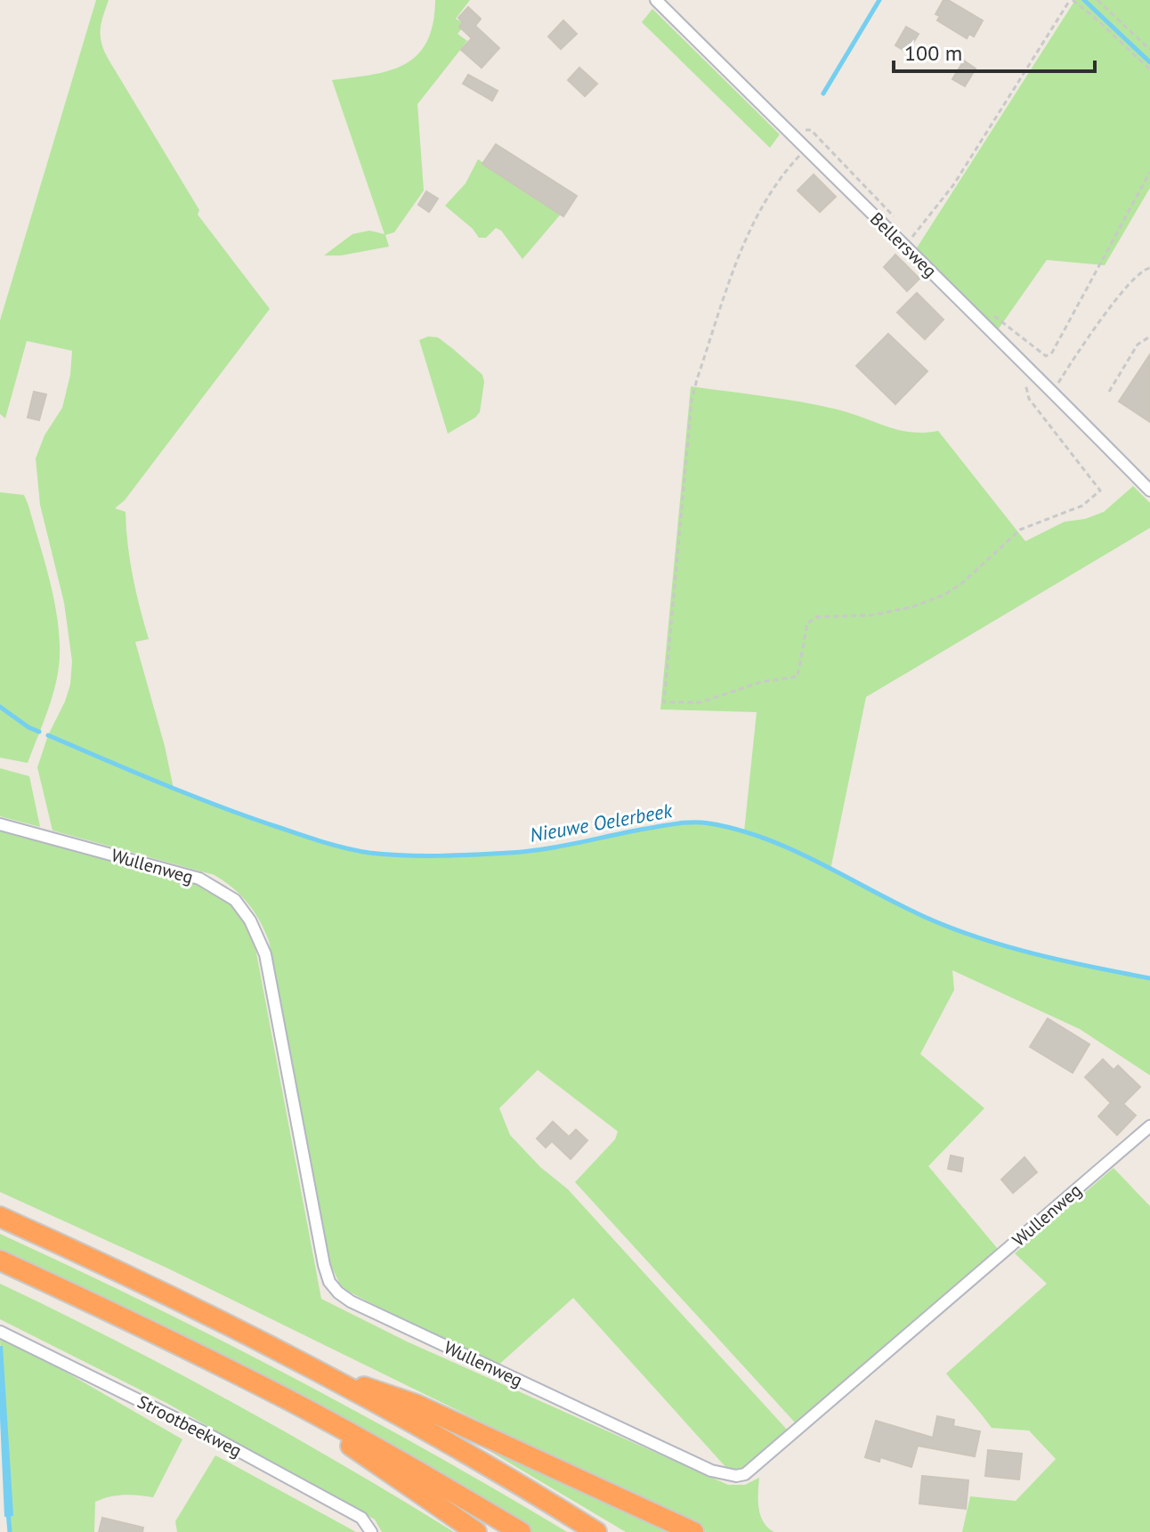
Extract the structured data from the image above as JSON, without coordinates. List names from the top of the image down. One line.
{"streets":{"street":["Bellersweg","Wullenweg","Strootbeekweg"]},"water":["Nieuwe Oelerbeek"],"scale_bar":"100 m"}
